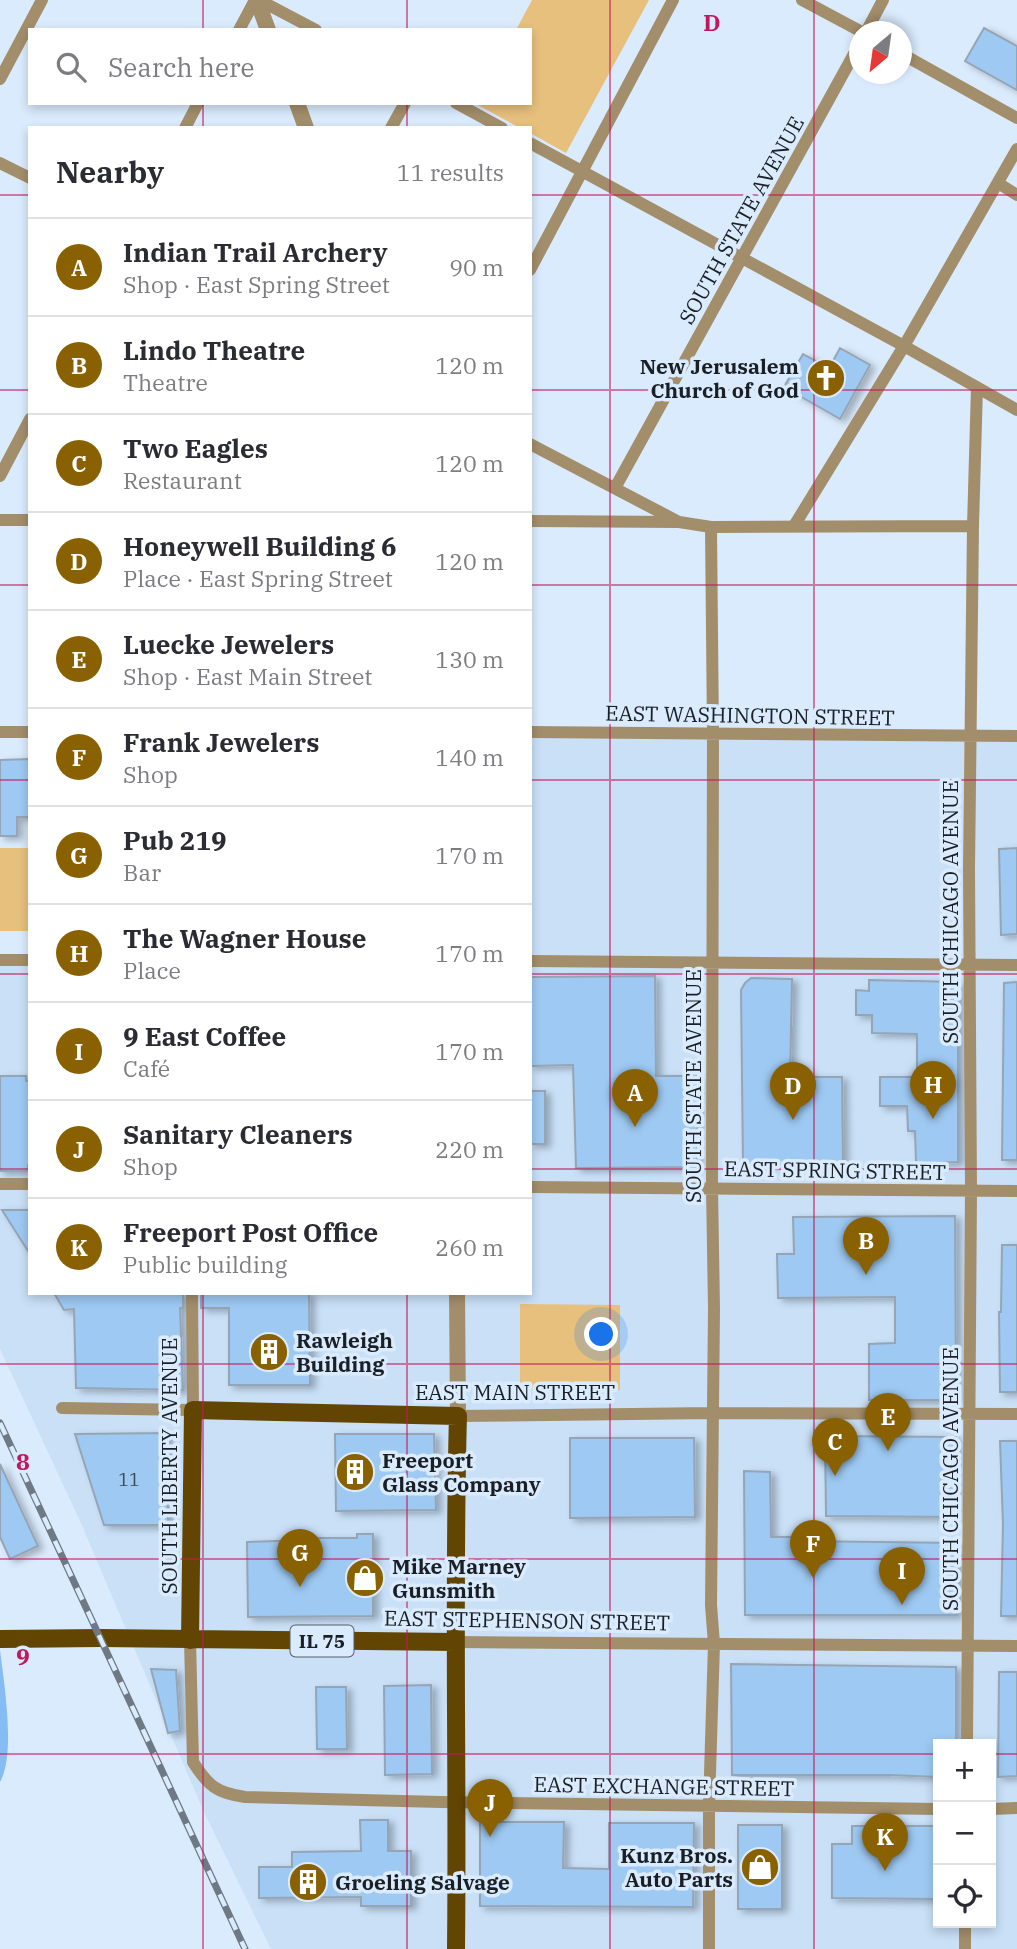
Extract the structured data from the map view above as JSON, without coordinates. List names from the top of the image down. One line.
{"streets":{"main road":["EAST MAIN STREET","SOUTH LIBERTY AVENUE","EAST STEPHENSON STREET","IL 75"],"street":["SOUTH STATE AVENUE","EAST WASHINGTON STREET","SOUTH CHICAGO AVENUE","EAST SPRING STREET","EAST EXCHANGE STREET"]},"crossings":[["SOUTH STATE AVENUE","EAST WASHINGTON STREET"],["SOUTH STATE AVENUE","EAST SPRING STREET"],["SOUTH STATE AVENUE","EAST MAIN STREET"],["SOUTH STATE AVENUE","EAST STEPHENSON STREET"],["SOUTH STATE AVENUE","EAST EXCHANGE STREET"],["EAST WASHINGTON STREET","SOUTH CHICAGO AVENUE"],["SOUTH CHICAGO AVENUE","EAST SPRING STREET"],["SOUTH CHICAGO AVENUE","EAST MAIN STREET"],["SOUTH CHICAGO AVENUE","EAST STEPHENSON STREET"],["EAST MAIN STREET","SOUTH LIBERTY AVENUE"],["SOUTH LIBERTY AVENUE","EAST STEPHENSON STREET"],["SOUTH LIBERTY AVENUE","EAST EXCHANGE STREET"],["EAST STEPHENSON STREET","EAST EXCHANGE STREET"]],"places":{"church":["New Jerusalem Church of God"],"building":["Rawleigh Building","Freeport Glass Company","Groeling Salvage"],"shop":["Mike Marney Gunsmith","Kunz Bros. Auto Parts"]},"house_numbers":["11"],"north":"bottom left","page":{"search":"Search here","heading":["Nearby","11 results"],"list":[{"mark":"A","name":"Indian Trail Archery","note":"Shop · East Spring Street","value":"90 m"},{"mark":"B","name":"Lindo Theatre","note":"Theatre","value":"120 m"},{"mark":"C","name":"Two Eagles","note":"Restaurant","value":"120 m"},{"mark":"D","name":"Honeywell Building 6","note":"Place · East Spring Street","value":"120 m"},{"mark":"E","name":"Luecke Jewelers","note":"Shop · East Main Street","value":"130 m"},{"mark":"F","name":"Frank Jewelers","note":"Shop","value":"140 m"},{"mark":"G","name":"Pub 219","note":"Bar","value":"170 m"},{"mark":"H","name":"The Wagner House","note":"Place","value":"170 m"},{"mark":"I","name":"9 East Coffee","note":"Café","value":"170 m"},{"mark":"J","name":"Sanitary Cleaners","note":"Shop","value":"220 m"},{"mark":"K","name":"Freeport Post Office","note":"Public building","value":"260 m"}],"pins":["H","D","A","B","E","C","F","G","I","J","K"],"map_buttons":["+","−"]},"grid":{"columns":["D"],"rows":["8","9"]}}
